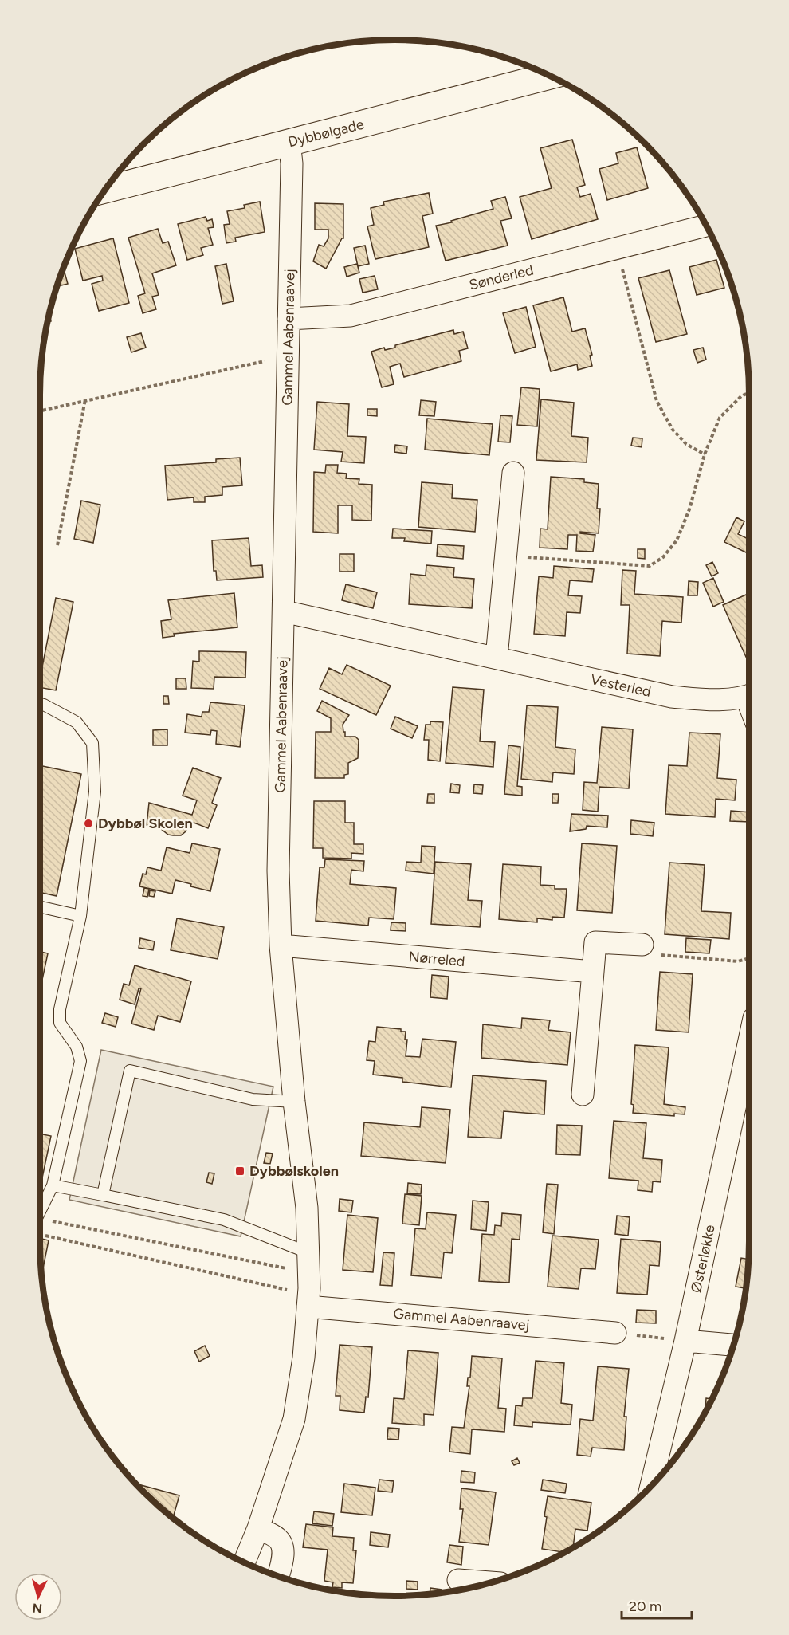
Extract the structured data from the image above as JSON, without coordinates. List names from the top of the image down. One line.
{"streets":{"street":["Dybbølgade","Sønderled","Gammel Aabenraavej","Vesterled","Nørreled","Østerløkke"]},"crossings":[["Dybbølgade","Gammel Aabenraavej"],["Sønderled","Gammel Aabenraavej"],["Gammel Aabenraavej","Vesterled"],["Gammel Aabenraavej","Nørreled"]],"places":{"other":["Dybbøl Skolen"],"transit":["Dybbølskolen"]},"scale_bar":"20 m","north":"bottom"}
